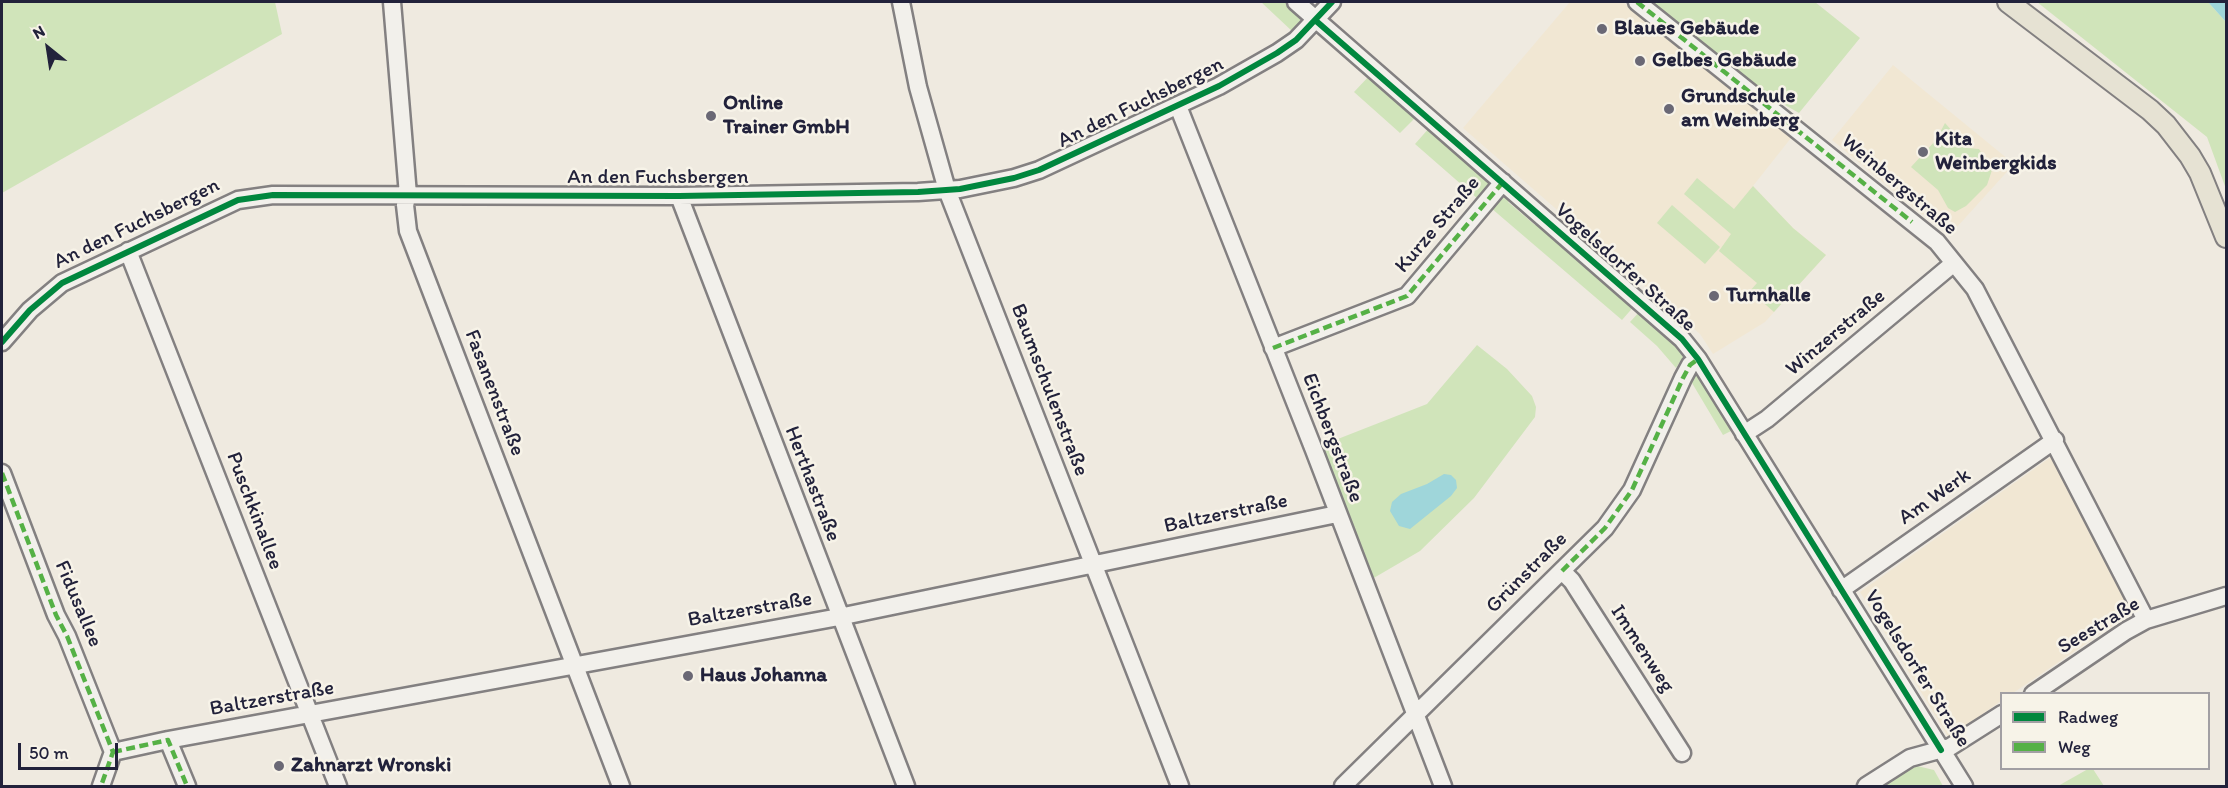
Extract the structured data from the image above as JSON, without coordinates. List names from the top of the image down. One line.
{"streets":{"street":["An den Fuchsbergen","Weinbergstraße","Kurze Straße","Vogelsdorfer Straße","Winzerstraße","Baumschulenstraße","Fasanenstraße","Eichbergstraße","Herthastraße","Am Werk","Puschkinallee","Baltzerstraße","Grünstraße","Fidusallee","Seestraße","Immenweg"]},"crossings":[["An den Fuchsbergen","Vogelsdorfer Straße"],["An den Fuchsbergen","Baumschulenstraße"],["An den Fuchsbergen","Fasanenstraße"],["An den Fuchsbergen","Eichbergstraße"],["An den Fuchsbergen","Herthastraße"],["An den Fuchsbergen","Puschkinallee"],["Weinbergstraße","Winzerstraße"],["Weinbergstraße","Am Werk"],["Weinbergstraße","Seestraße"],["Kurze Straße","Vogelsdorfer Straße"],["Kurze Straße","Eichbergstraße"],["Vogelsdorfer Straße","Winzerstraße"],["Vogelsdorfer Straße","Am Werk"],["Vogelsdorfer Straße","Grünstraße"],["Baumschulenstraße","Baltzerstraße"],["Fasanenstraße","Baltzerstraße"],["Eichbergstraße","Baltzerstraße"],["Eichbergstraße","Grünstraße"],["Herthastraße","Baltzerstraße"],["Puschkinallee","Baltzerstraße"],["Grünstraße","Immenweg"]],"places":["Blaues Gebäude","Gelbes Gebäude","Grundschule am Weinberg","Online Trainer GmbH","Kita Weinbergkids","Turnhalle","Haus Johanna","Zahnarzt Wronski"],"legend":["Radweg","Weg"],"scale_bar":"50 m","north":"top left"}
